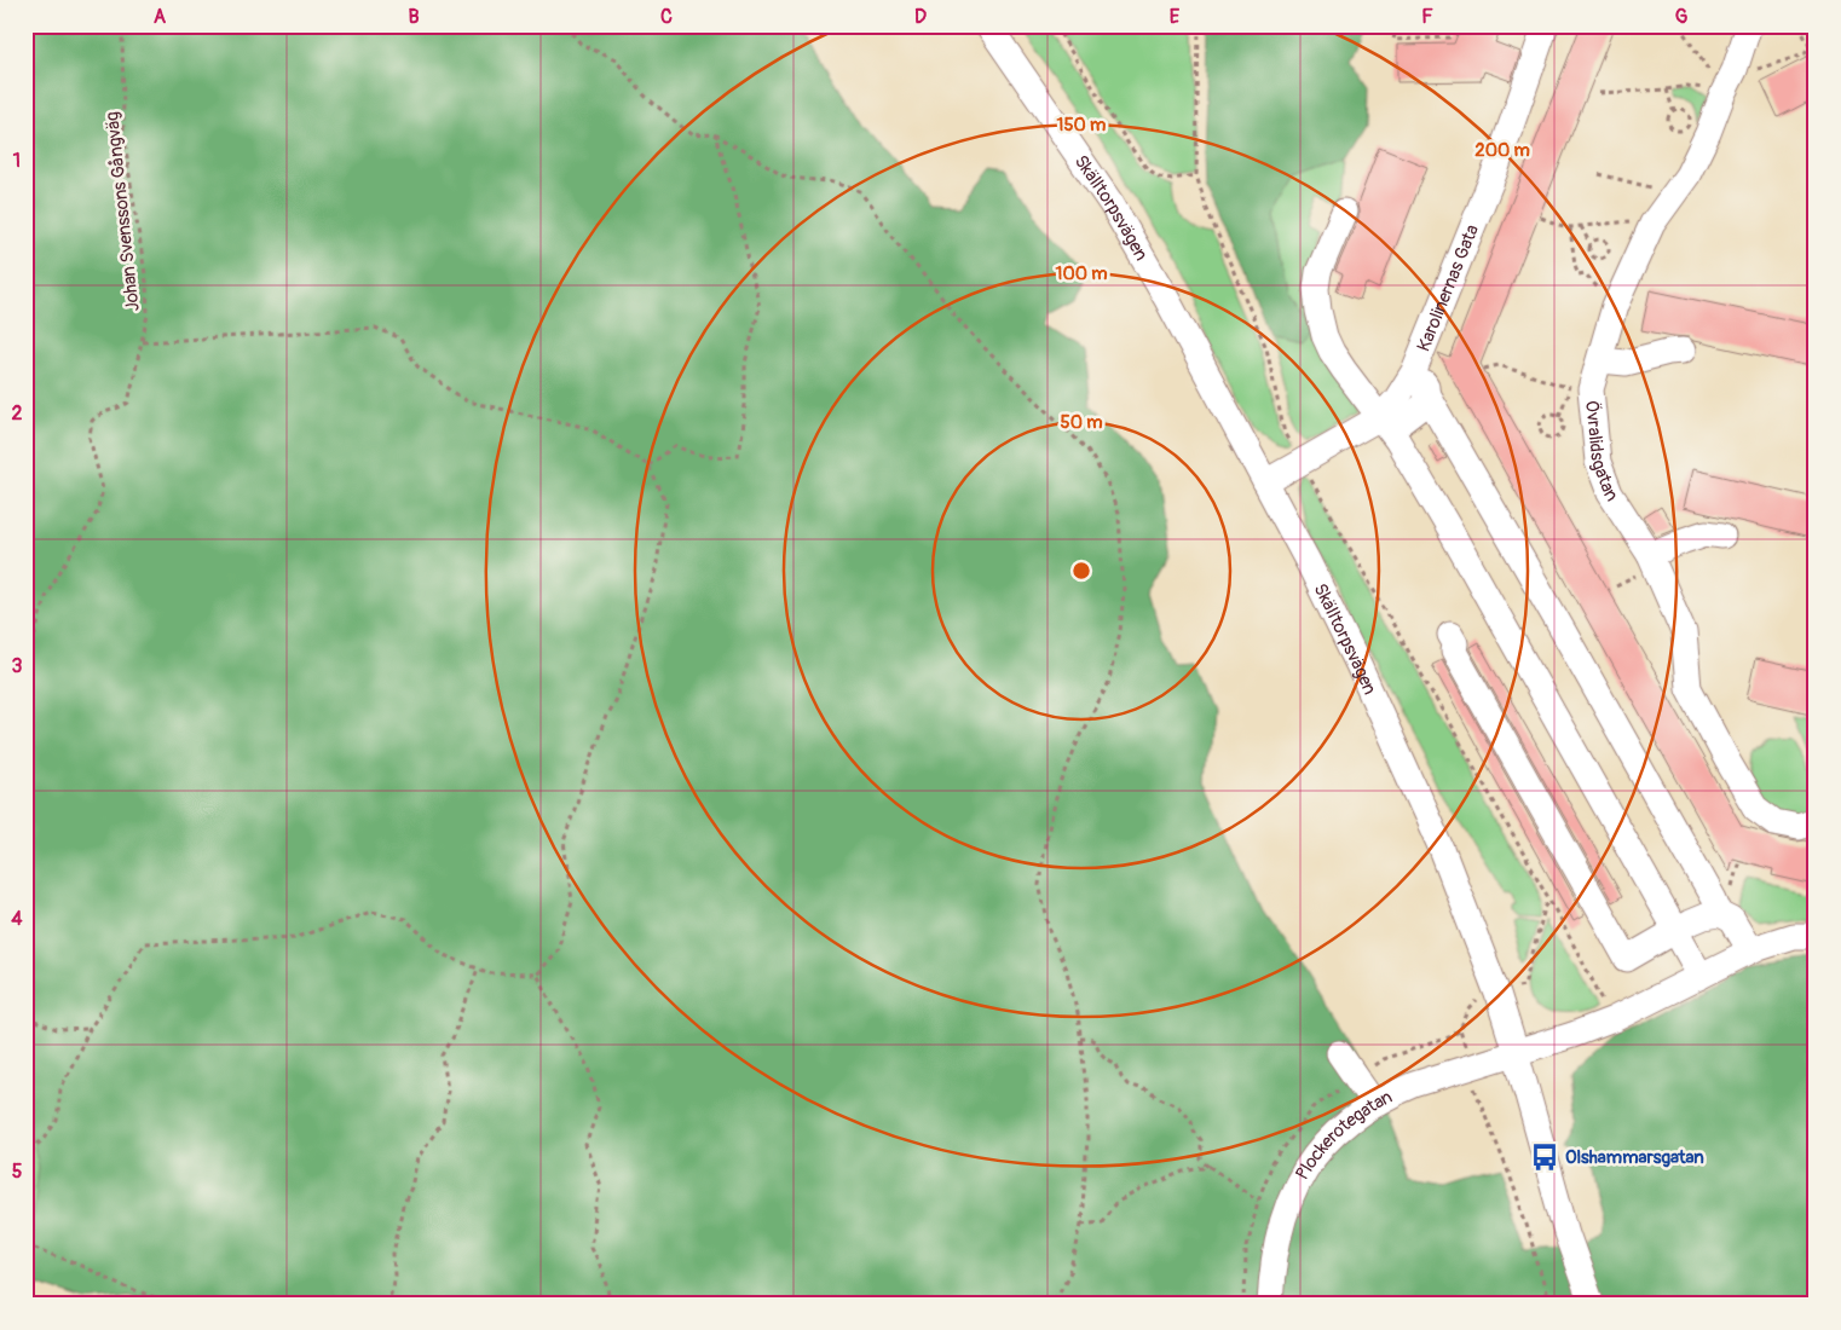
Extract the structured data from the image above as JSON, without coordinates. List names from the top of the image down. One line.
{"streets":{"street":["Skälltorpsvägen","Karolinernas Gata","Övralidsgatan","Plockerotegatan"],"path":["Johan Svenssons Gångväg"]},"crossings":[["Skälltorpsvägen","Karolinernas Gata"],["Skälltorpsvägen","Plockerotegatan"]],"places":{"bus stop":["Olshammarsgatan"]},"grid":{"columns":["A","B","C","D","E","F","G"],"rows":["1","2","3","4","5"]},"rings":["150 m","200 m","100 m","50 m"]}
